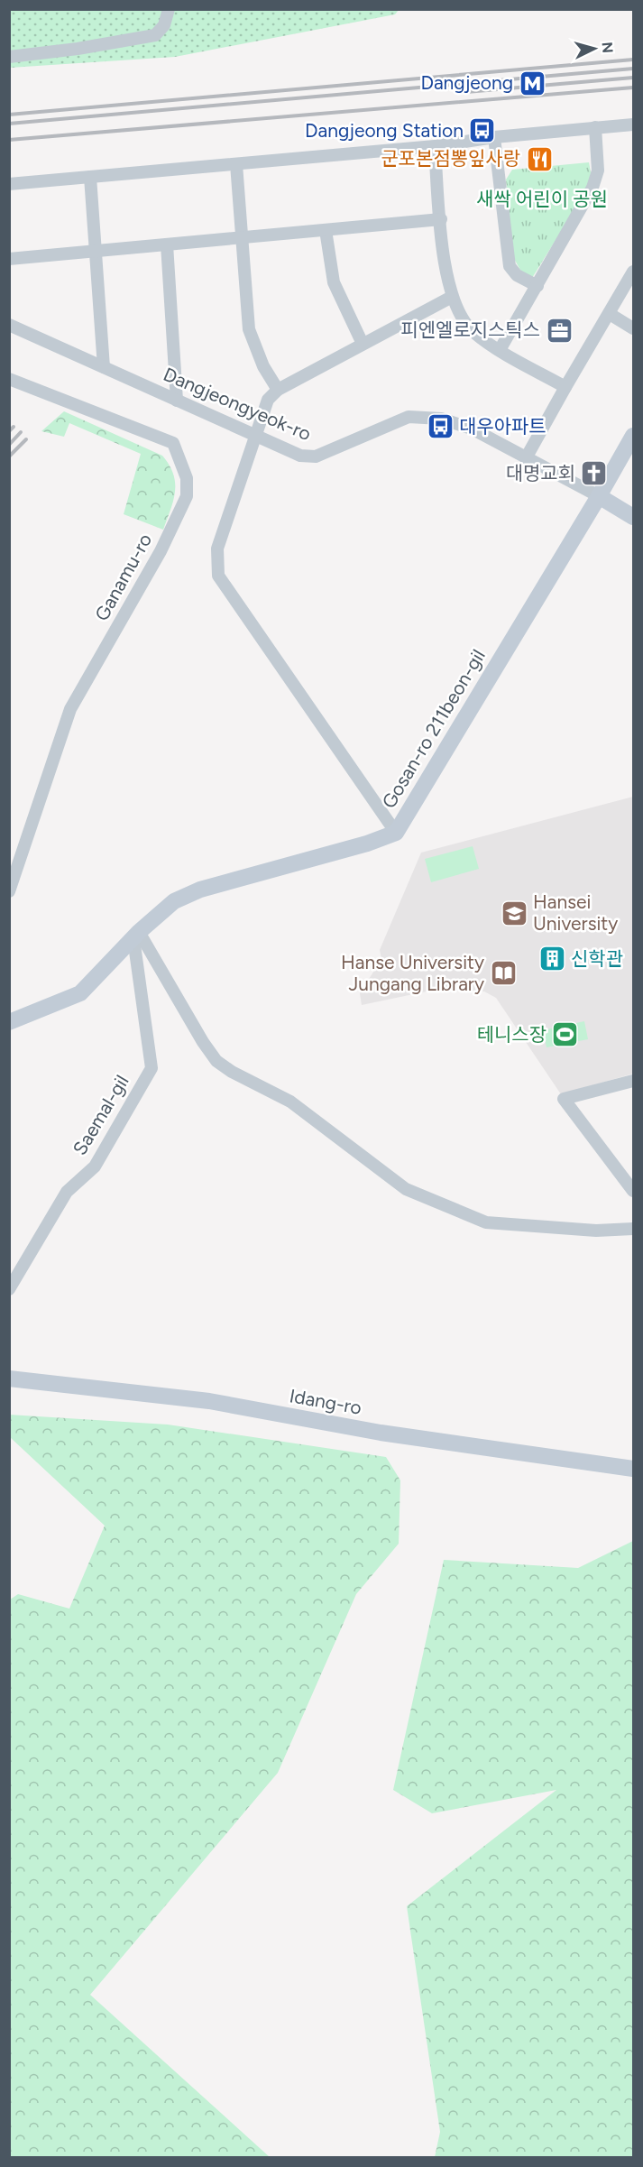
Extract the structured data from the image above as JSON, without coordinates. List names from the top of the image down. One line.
{"streets":{"street":["Dangjeongyeok-ro","Ganamu-ro","Gosan-ro 211beon-gil","Saemal-gil","Idang-ro"]},"crossings":[["Dangjeongyeok-ro","Gosan-ro 211beon-gil"],["Gosan-ro 211beon-gil","Saemal-gil"]],"parks":["새싹 어린이 공원"],"places":{"metro station":["Dangjeong"],"bus stop":["Dangjeong Station","대우아파트"],"restaurant":["군포본점뽕잎사랑"],"office":["피엔엘로지스틱스"],"church":["대명교회"],"school or university":["Hansei University"],"building":["신학관"],"library":["Hanse University Jungang Library"],"sports":["테니스장"]},"north":"right"}
